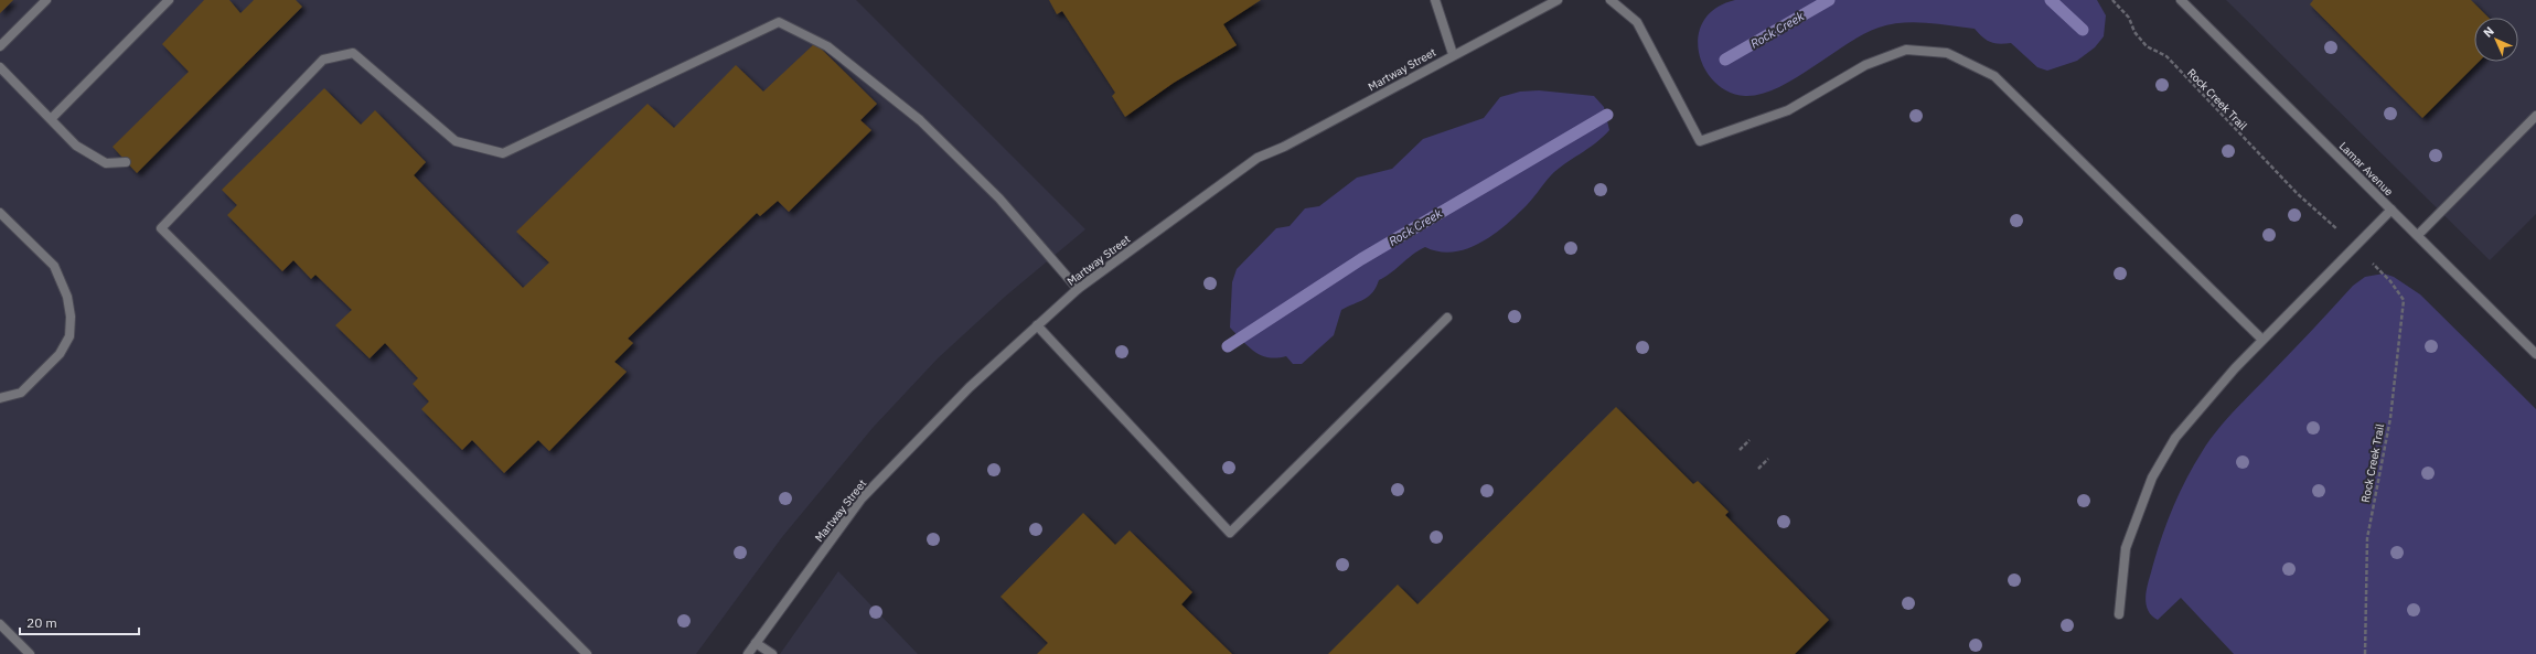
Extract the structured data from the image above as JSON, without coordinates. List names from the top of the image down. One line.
{"streets":{"street":["Martway Street","Lamar Avenue"],"path":["Rock Creek Trail"]},"water":["Rock Creek"],"scale_bar":"20 m","north":"top left"}
